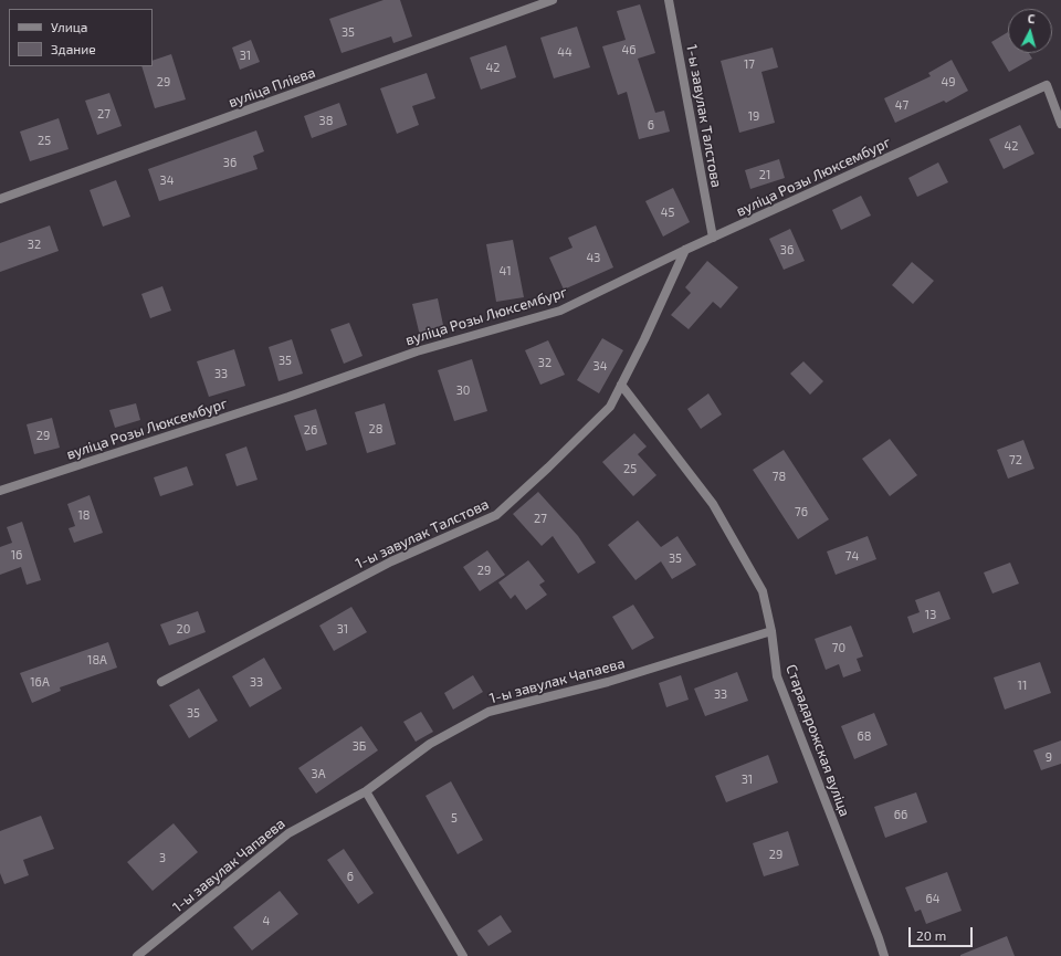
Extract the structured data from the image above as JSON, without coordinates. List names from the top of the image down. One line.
{"streets":{"street":["вуліца Пліева","1-ы завулак Талстова","вуліца Розы Люксембург","1-ы завулак Чапаева","Старадарожская вуліца"]},"crossings":[["1-ы завулак Талстова","вуліца Розы Люксембург"],["1-ы завулак Талстова","Старадарожская вуліца"],["1-ы завулак Чапаева","Старадарожская вуліца"]],"house_numbers":["35","46","44","31","17","42","29","49","47","27","19","38","6","25","42","36","21","34","45","32","36","43","41","35","32","34","33","30","28","26","29","72","25","78","76","18","27","16","74","35","29","13","20","31","70","18А","16А","33","11","33","35","68","3Б","9","3А","31","66","5","29","3","6","64","4"],"legend":["Улица","Здание"],"scale_bar":"20 m","north":"top"}
